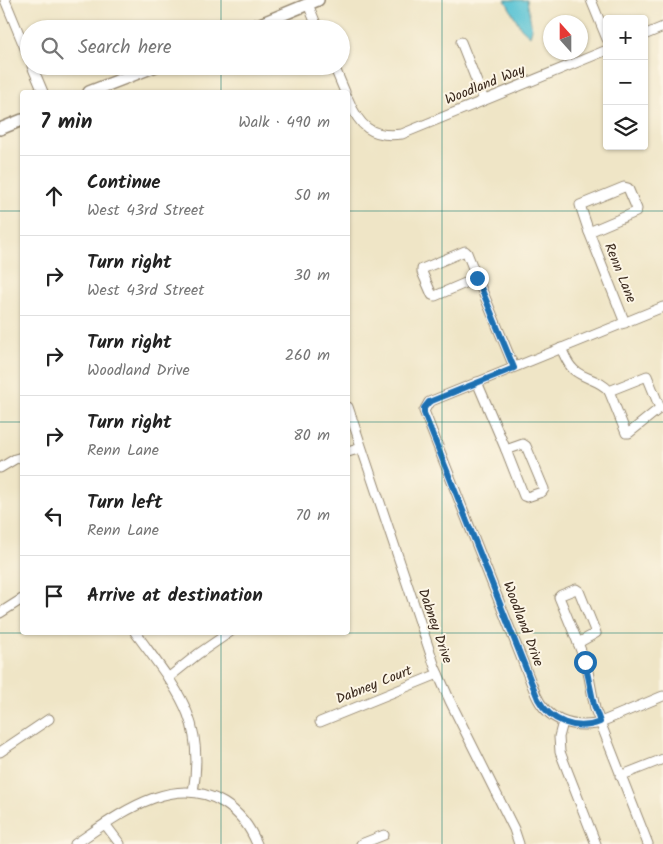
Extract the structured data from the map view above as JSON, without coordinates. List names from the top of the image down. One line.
{"streets":{"street":["Woodland Way","Renn Lane","Woodland Drive","Dabney Drive","Dabney Court"]},"crossings":[["Renn Lane","Woodland Drive"],["Dabney Drive","Dabney Court"]],"north":"top","page":{"map_buttons":["+","−"],"search":"Search here","heading":["7 min","Walk · 490 m"],"list":[["Continue","West 43rd Street","50 m"],["Turn right","West 43rd Street","30 m"],["Turn right","Woodland Drive","260 m"],["Turn right","Renn Lane","80 m"],["Turn left","Renn Lane","70 m"],"Arrive at destination"]}}
